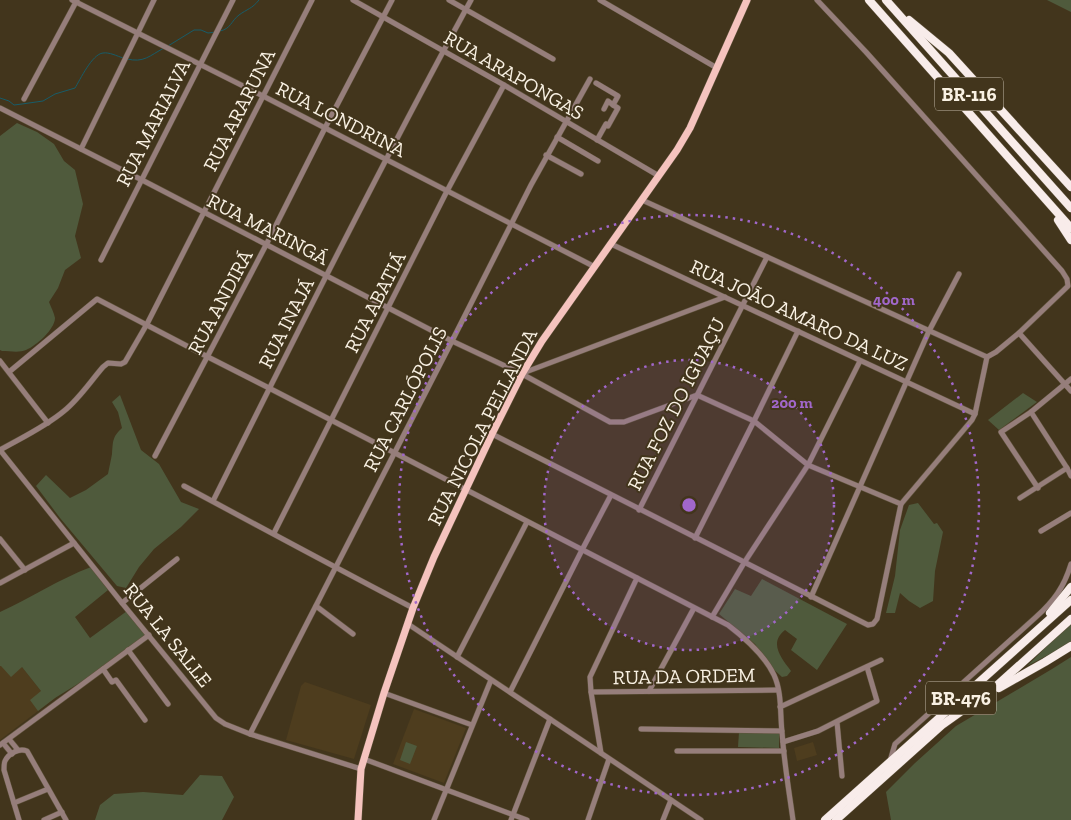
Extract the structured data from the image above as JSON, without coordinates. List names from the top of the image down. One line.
{"streets":{"highway":["BR-116","BR-476"],"main road":["RUA NICOLA PELLANDA"],"street":["RUA ARAPONGAS","RUA ARARUNA","RUA LONDRINA","RUA MARIALVA","RUA MARINGÁ","RUA ANDIRÁ","RUA ABATIÁ","RUA JOÃO AMARO DA LUZ","RUA INAJÁ","RUA CARLÓPOLIS","RUA FOZ DO IGUAÇU","RUA LA SALLE","RUA DA ORDEM"]},"crossings":[["RUA ARAPONGAS","RUA ANDIRÁ"],["RUA ARAPONGAS","RUA ABATIÁ"],["RUA ARAPONGAS","RUA INAJÁ"],["RUA ARAPONGAS","RUA CARLÓPOLIS"],["RUA ARAPONGAS","RUA NICOLA PELLANDA"],["RUA ARARUNA","RUA LONDRINA"],["RUA ARARUNA","RUA MARINGÁ"],["RUA LONDRINA","RUA MARIALVA"],["RUA LONDRINA","RUA ANDIRÁ"],["RUA LONDRINA","RUA ABATIÁ"],["RUA LONDRINA","RUA INAJÁ"],["RUA LONDRINA","RUA CARLÓPOLIS"],["RUA LONDRINA","RUA NICOLA PELLANDA"],["RUA MARIALVA","RUA MARINGÁ"],["RUA MARINGÁ","RUA ANDIRÁ"],["RUA MARINGÁ","RUA ABATIÁ"],["RUA MARINGÁ","RUA INAJÁ"],["RUA MARINGÁ","RUA CARLÓPOLIS"],["RUA MARINGÁ","RUA FOZ DO IGUAÇU"],["RUA MARINGÁ","RUA NICOLA PELLANDA"],["RUA JOÃO AMARO DA LUZ","RUA FOZ DO IGUAÇU"],["RUA JOÃO AMARO DA LUZ","RUA NICOLA PELLANDA"],["RUA CARLÓPOLIS","RUA LA SALLE"],["RUA NICOLA PELLANDA","RUA LA SALLE"]],"rings":["400 m","200 m"]}
